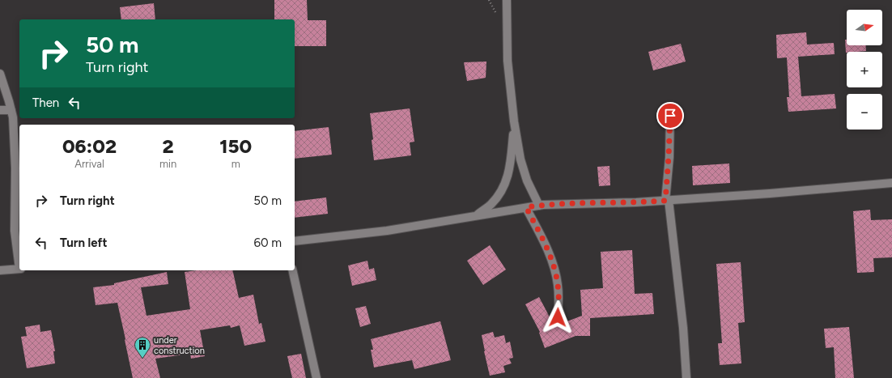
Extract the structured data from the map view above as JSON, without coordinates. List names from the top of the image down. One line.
{"places":{"building":["under construction"]},"north":"right","page":{"map_buttons":["+","−"],"turn":["50 m","Turn right"],"then":"Then","eta":["06:02","Arrival","2","min","150","m"],"list":[{"name":"Turn right","value":"50 m"},{"name":"Turn left","value":"60 m"}]}}
